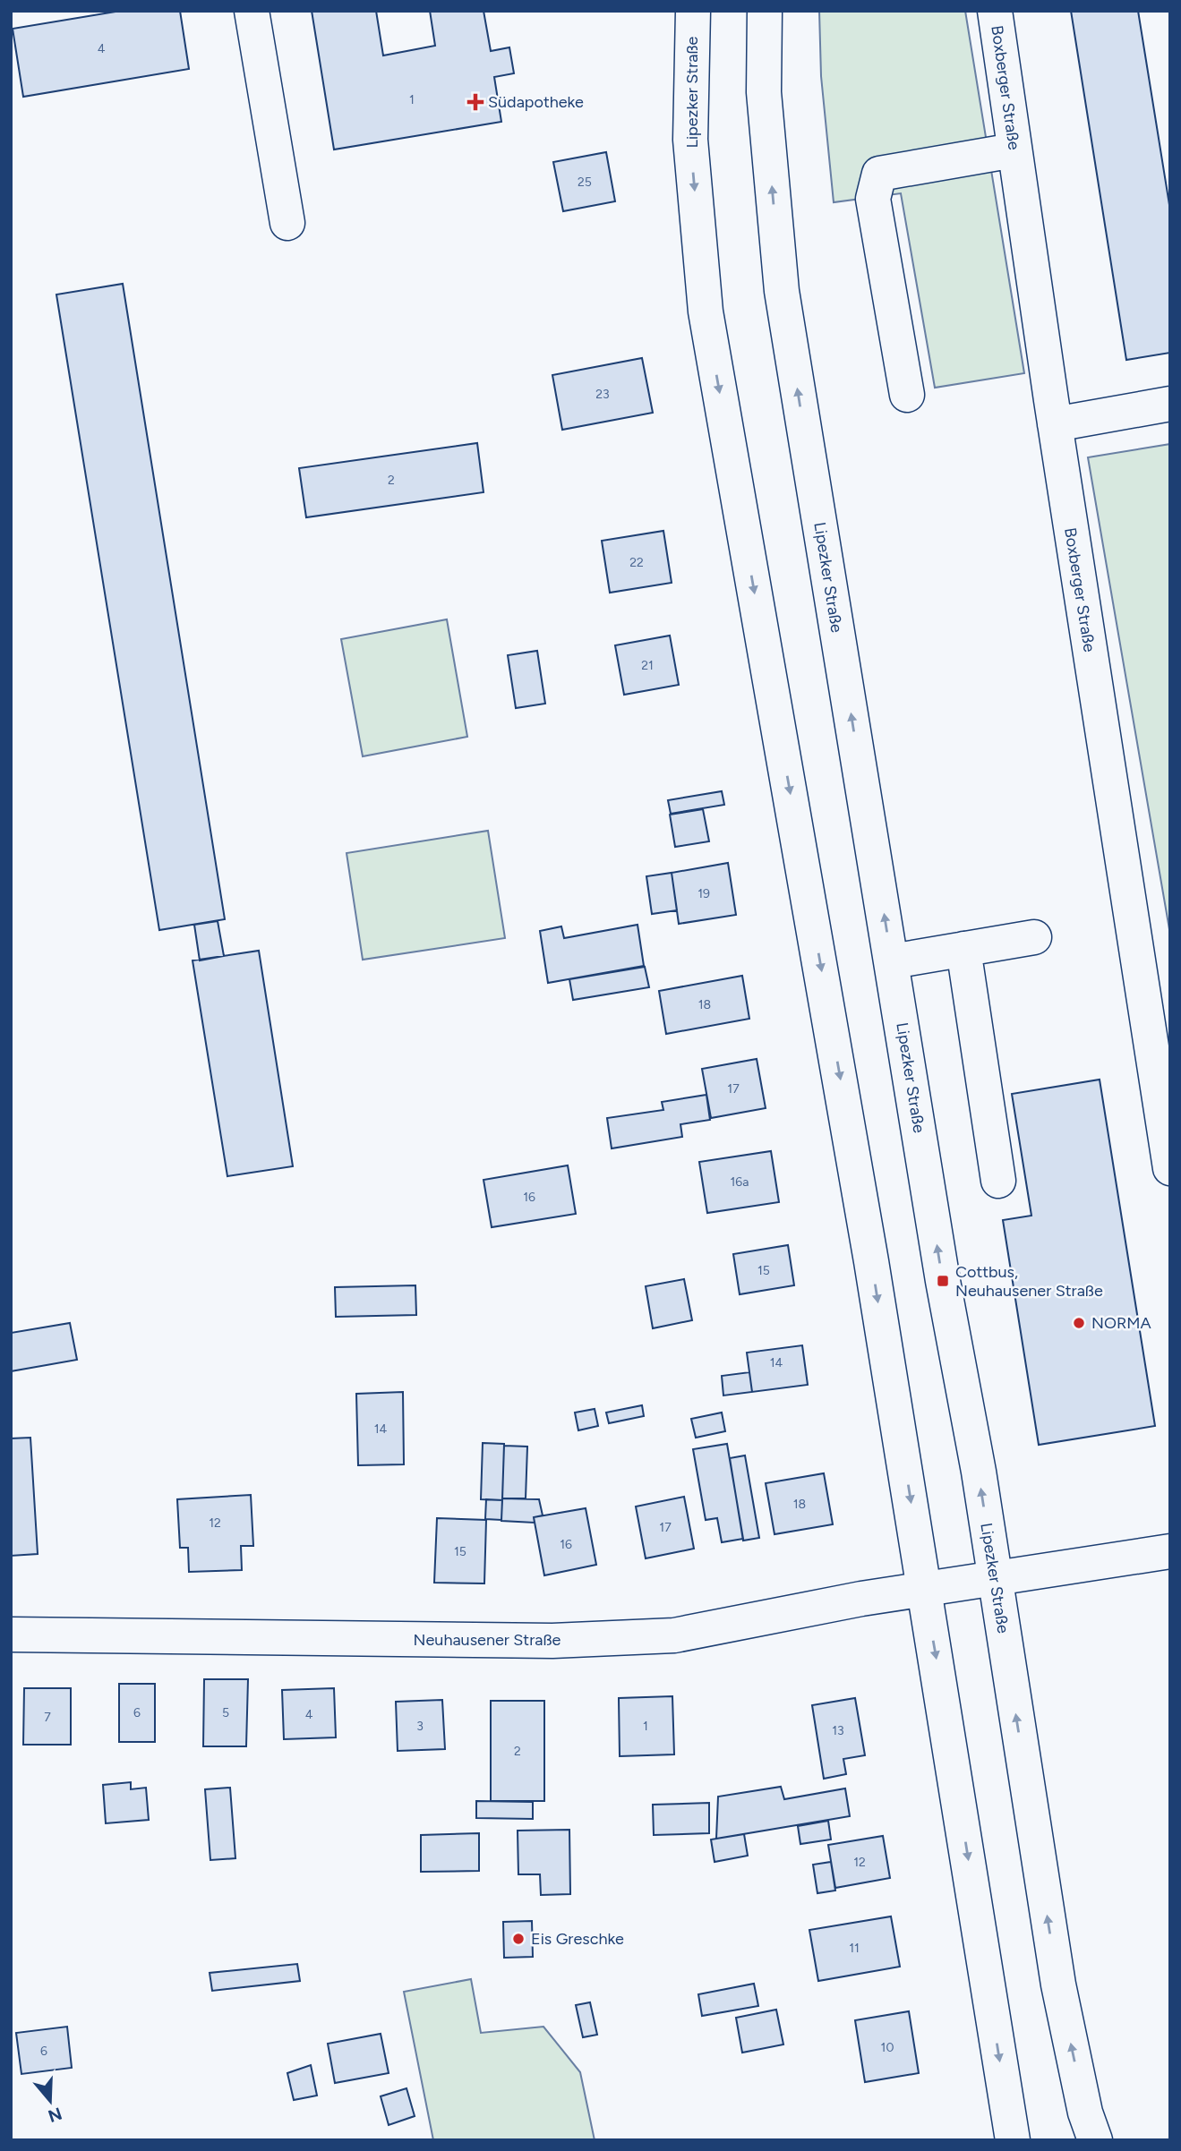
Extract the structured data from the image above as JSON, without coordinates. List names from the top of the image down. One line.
{"streets":{"main road":["Boxberger Straße","Lipezker Straße","Neuhausener Straße"]},"crossings":[["Lipezker Straße","Neuhausener Straße"]],"places":{"health":["Südapotheke"],"transit":["Cottbus, Neuhausener Straße"],"other":["NORMA","Eis Greschke"]},"house_numbers":["4","1","25","23","2","22","21","19","18","17","16a","16","15","14","14","18","12","17","16","15","6","5","4","7","3","1","13","2","12","11","10","6"],"north":"bottom"}
